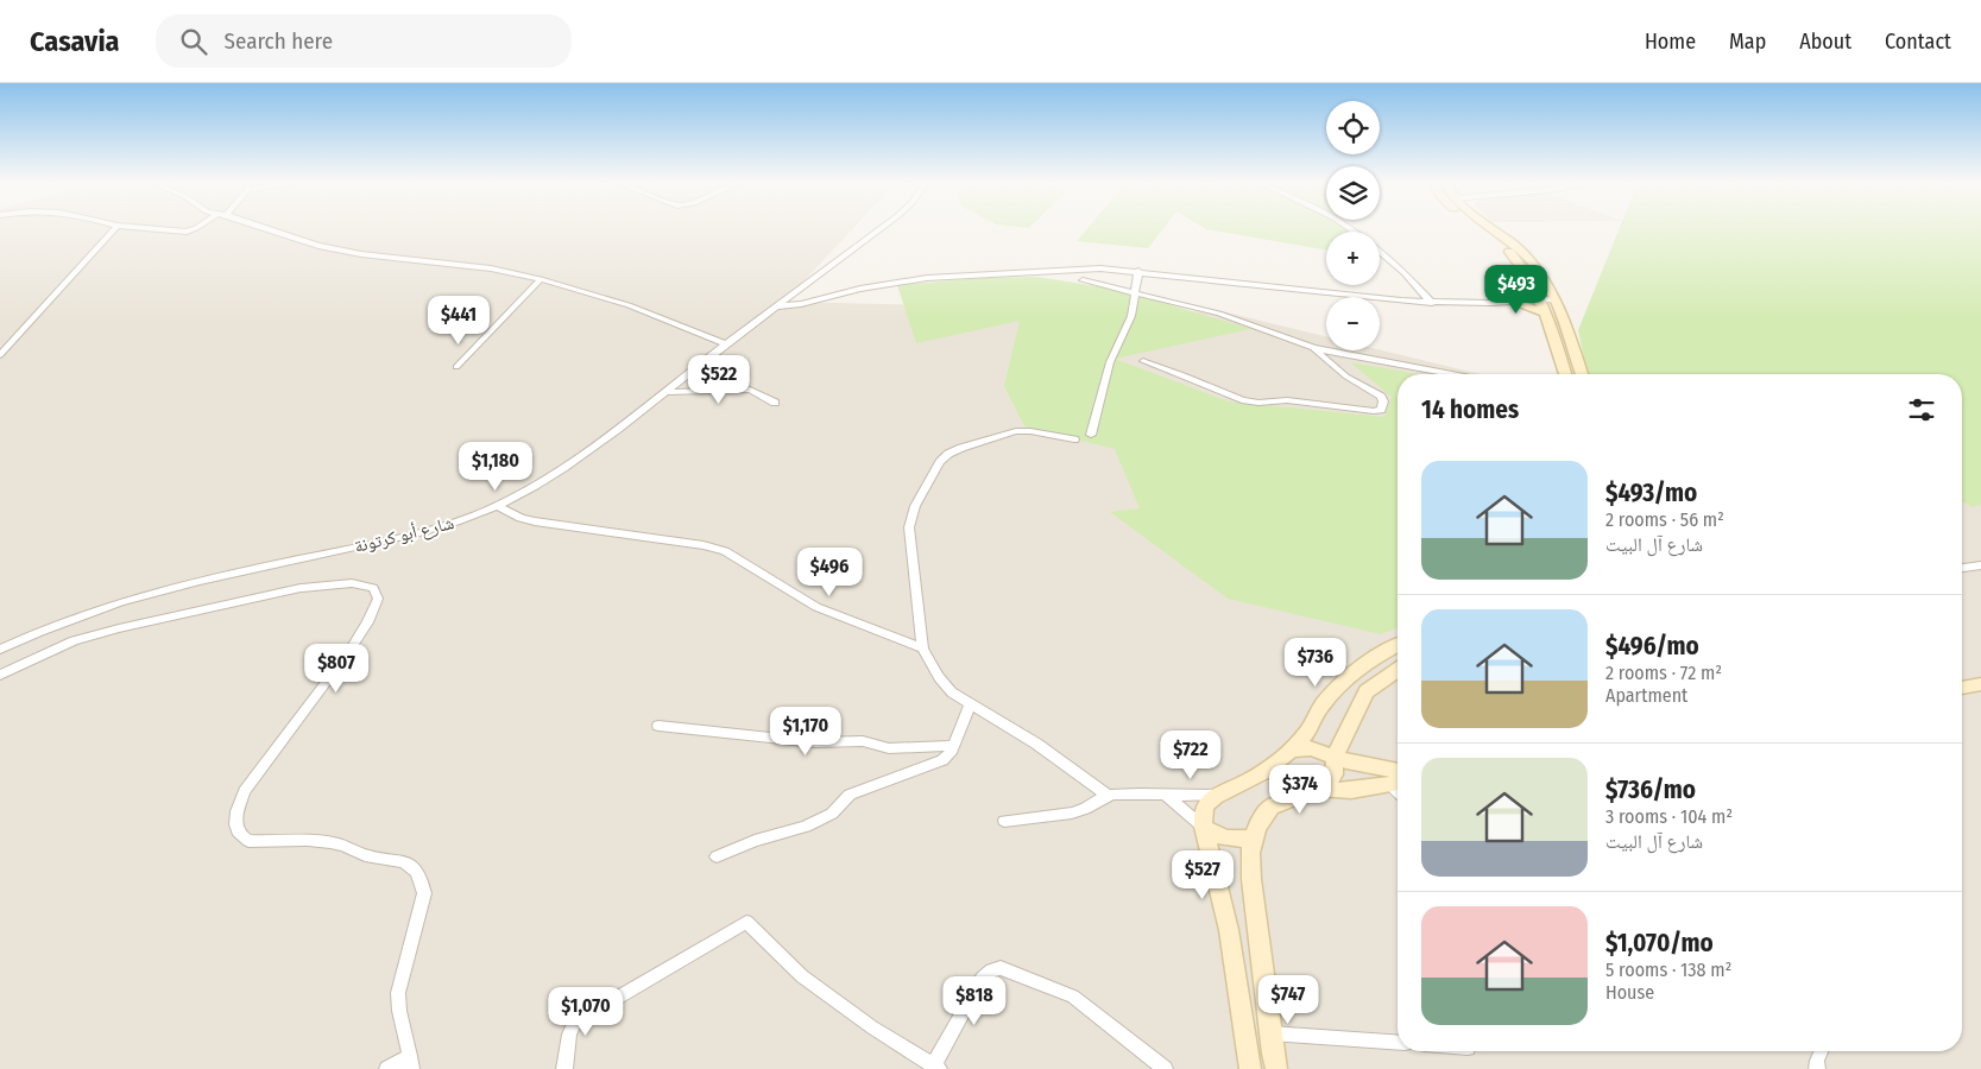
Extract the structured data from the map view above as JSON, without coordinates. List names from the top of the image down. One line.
{"streets":{"street":["شارع أبو كرتونة"]},"page":{"header":"Casavia","search":"Search here","nav":["Home","Map","About","Contact"],"map_buttons":["+","−"],"price":["$493","$441","$522","$1,180","$496","$736","$807","$1,170","$722","$374","$527","$747","$818","$1,070"],"heading":"14 homes","list":[{"name":"$493/mo","note":"2 rooms · 56 m² · شارع آل البيت"},{"name":"$496/mo","note":"2 rooms · 72 m² · Apartment"},{"name":"$736/mo","note":"3 rooms · 104 m² · شارع آل البيت"},{"name":"$1,070/mo","note":"5 rooms · 138 m² · House"}]}}
